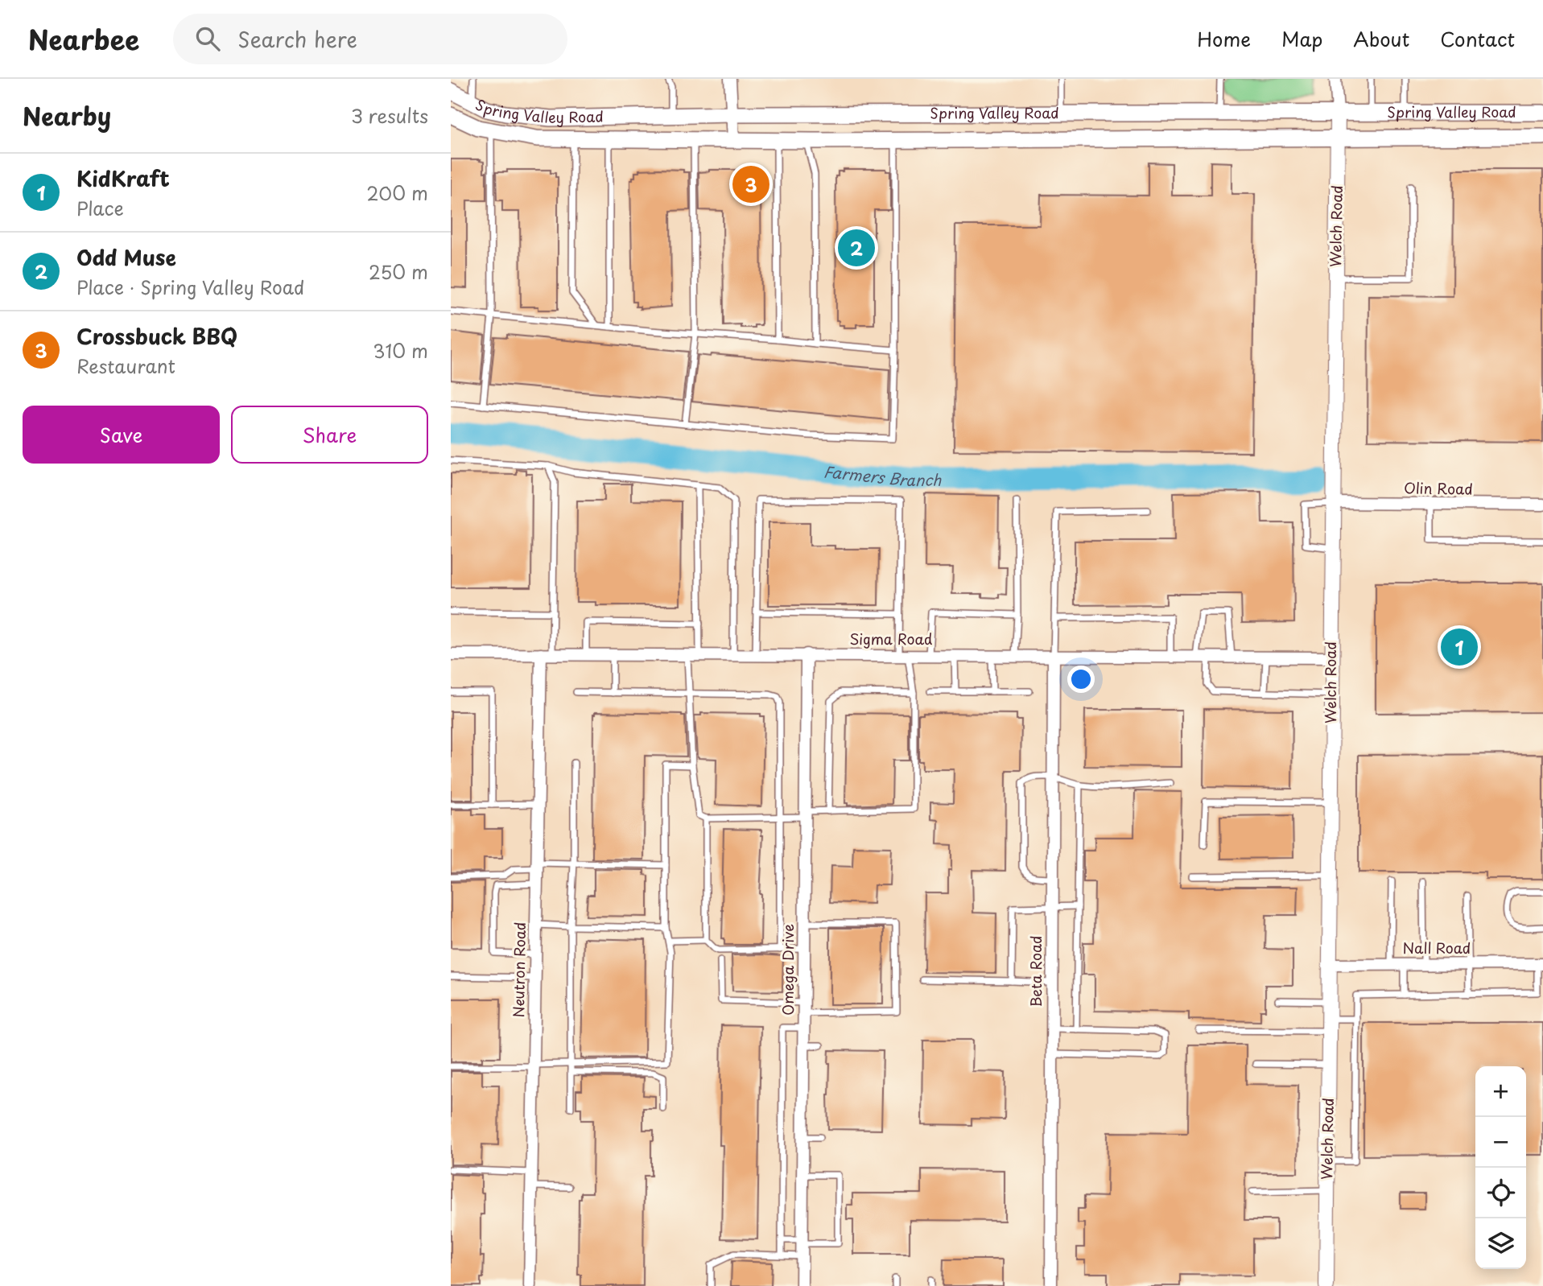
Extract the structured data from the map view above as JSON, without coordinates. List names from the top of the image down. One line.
{"streets":{"main road":["Spring Valley Road"],"street":["Welch Road","Olin Road","Sigma Road","Nall Road","Neutron Road","Omega Drive","Beta Road"]},"crossings":[["Spring Valley Road","Welch Road"],["Welch Road","Olin Road"],["Welch Road","Sigma Road"],["Welch Road","Nall Road"],["Sigma Road","Neutron Road"],["Sigma Road","Omega Drive"],["Sigma Road","Beta Road"]],"water":["Farmers Branch"],"page":{"header":"Nearbee","search":"Search here","nav":["Home","Map","About","Contact"],"heading":["Nearby","3 results"],"list":[{"mark":"1","name":"KidKraft","note":"Place","value":"200 m"},{"mark":"2","name":"Odd Muse","note":"Place · Spring Valley Road","value":"250 m"},{"mark":"3","name":"Crossbuck BBQ","note":"Restaurant","value":"310 m"}],"pins":["3","2","1"],"buttons":["Save","Share"],"map_buttons":["+","−"]}}
